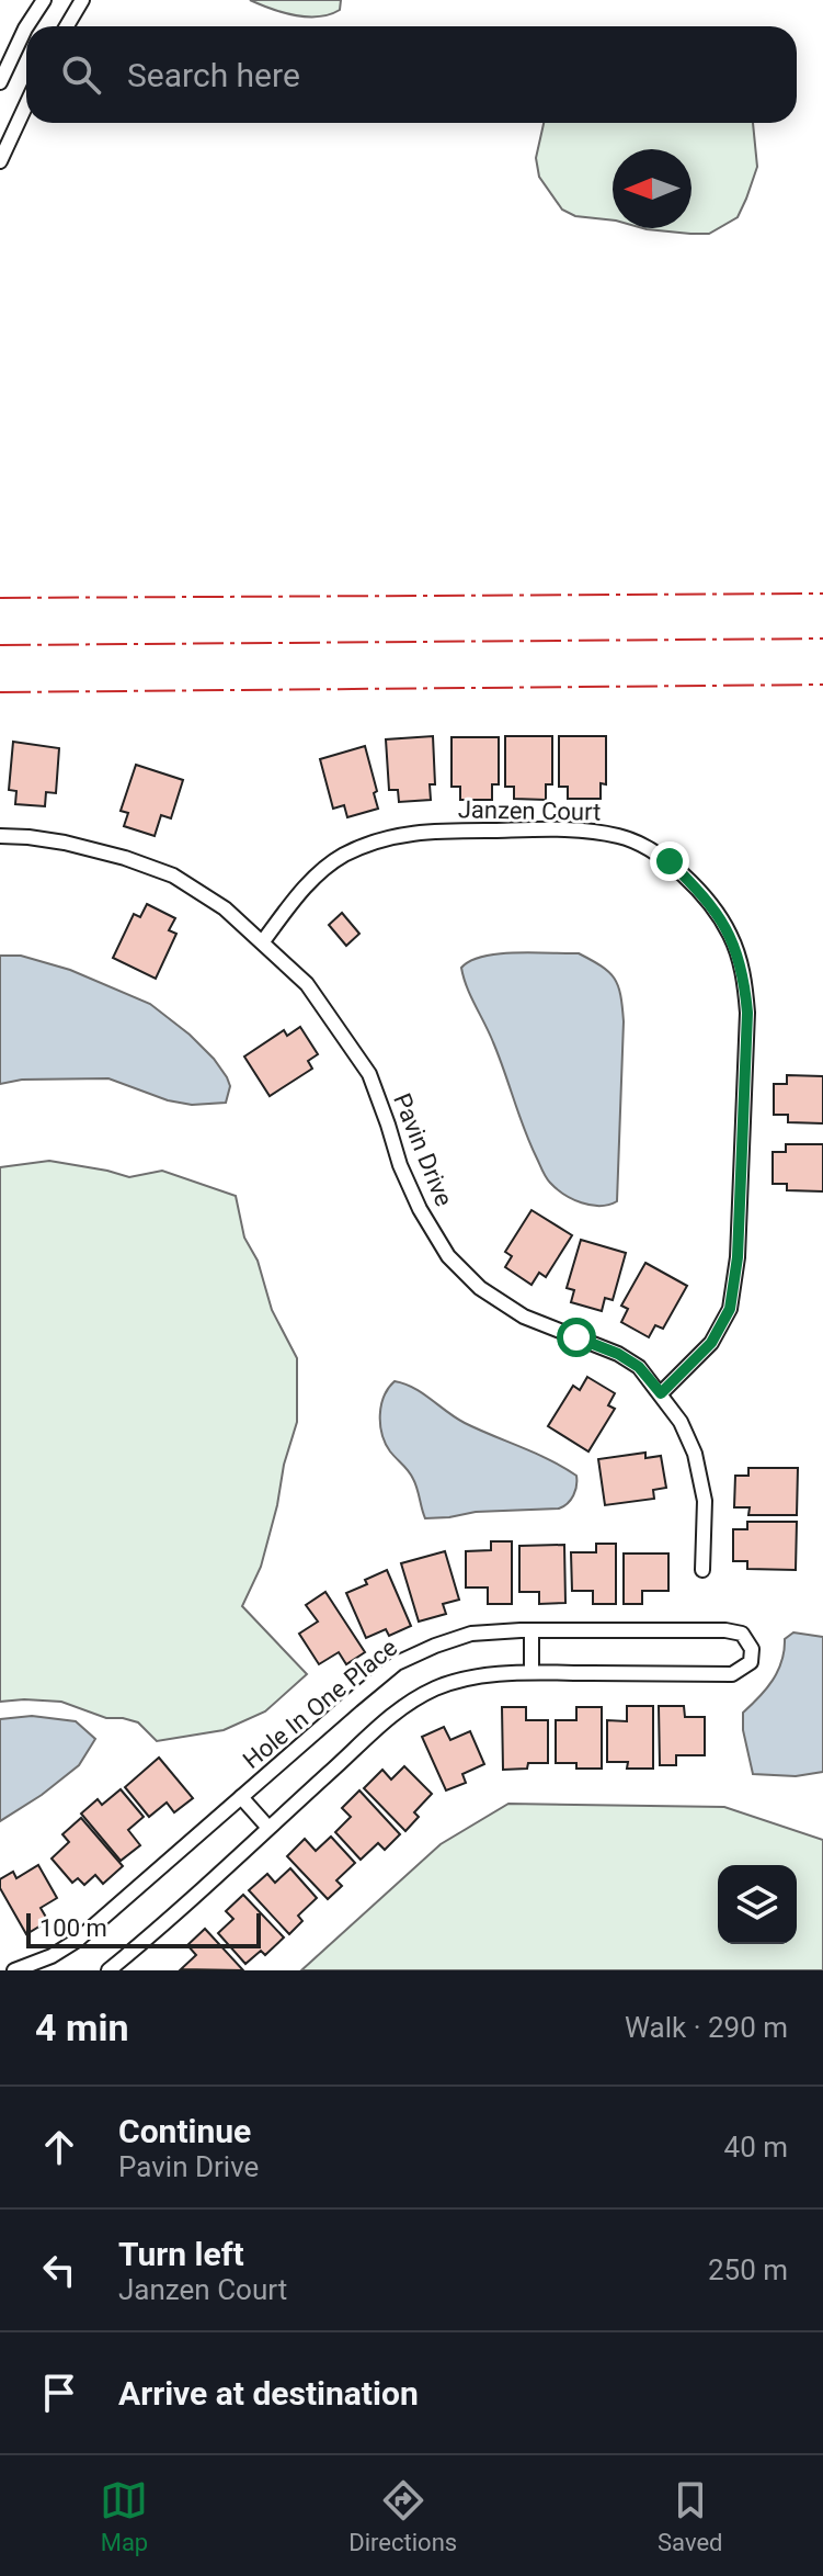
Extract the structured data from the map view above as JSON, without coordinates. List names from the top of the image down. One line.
{"streets":{"street":["Janzen Court","Pavin Drive","Hole In One Place"]},"crossings":[["Janzen Court","Pavin Drive"]],"scale_bar":"100 m","north":"left","page":{"search":"Search here","scale":"100 m","heading":["4 min","Walk · 290 m"],"list":[["Continue","Pavin Drive","40 m"],["Turn left","Janzen Court","250 m"],"Arrive at destination"],"nav":["Map","Directions","Saved"]}}
